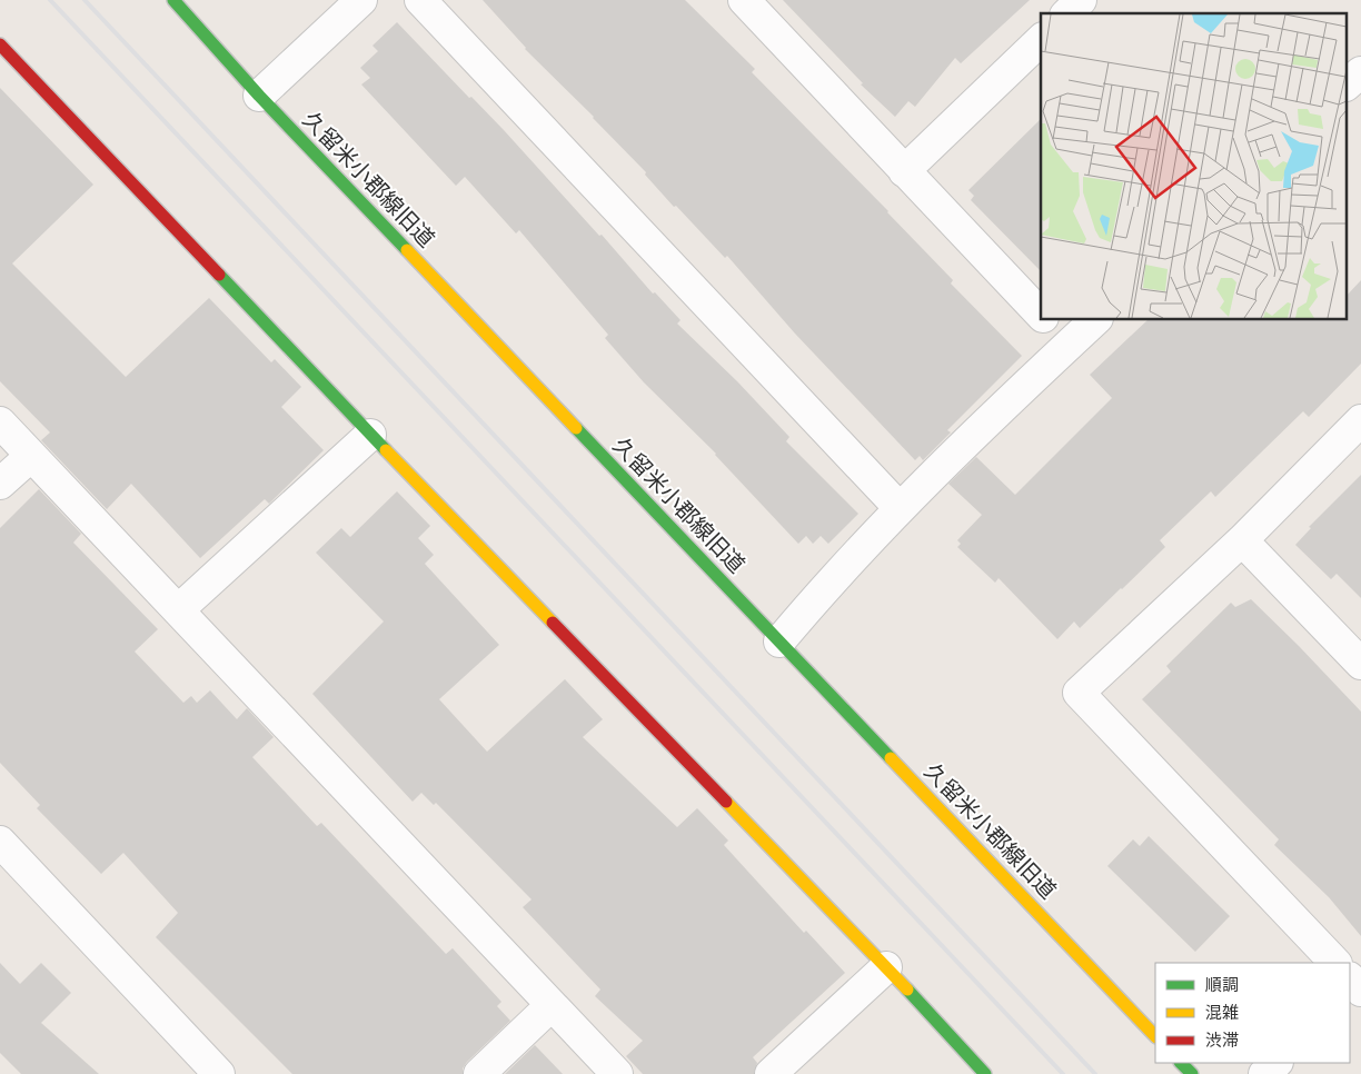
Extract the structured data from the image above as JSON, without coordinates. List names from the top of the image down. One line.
{"streets":{"street":["久留米小郡線旧道"]},"legend":["順調","混雑","渋滞"]}
